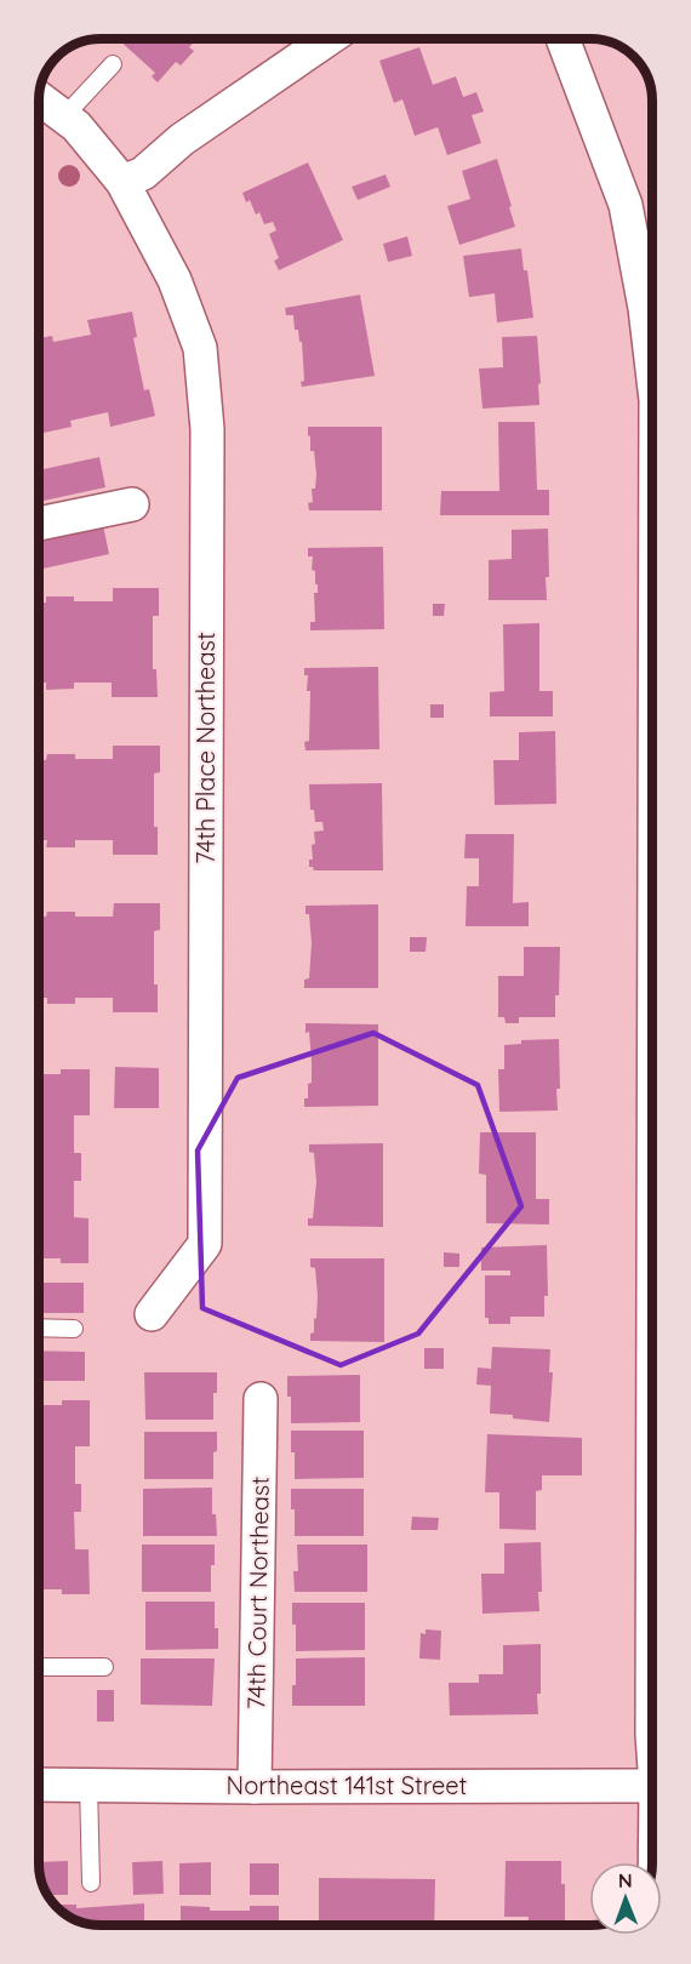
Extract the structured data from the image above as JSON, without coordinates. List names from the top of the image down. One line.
{"streets":{"street":["74th Place Northeast","74th Court Northeast","Northeast 141st Street"]},"crossings":[["74th Court Northeast","Northeast 141st Street"]],"north":"top"}
